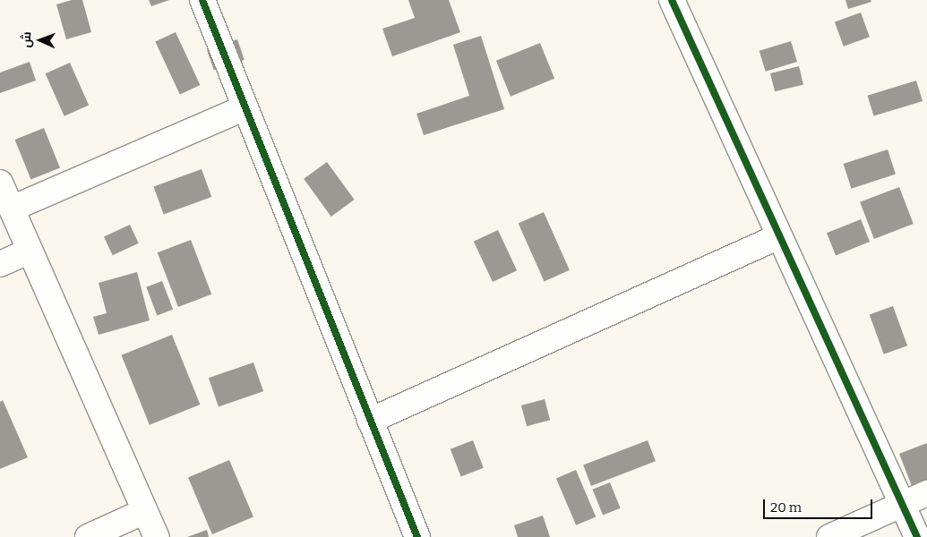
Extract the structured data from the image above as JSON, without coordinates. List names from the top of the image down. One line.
{"scale_bar":"20 m","north":"left"}
